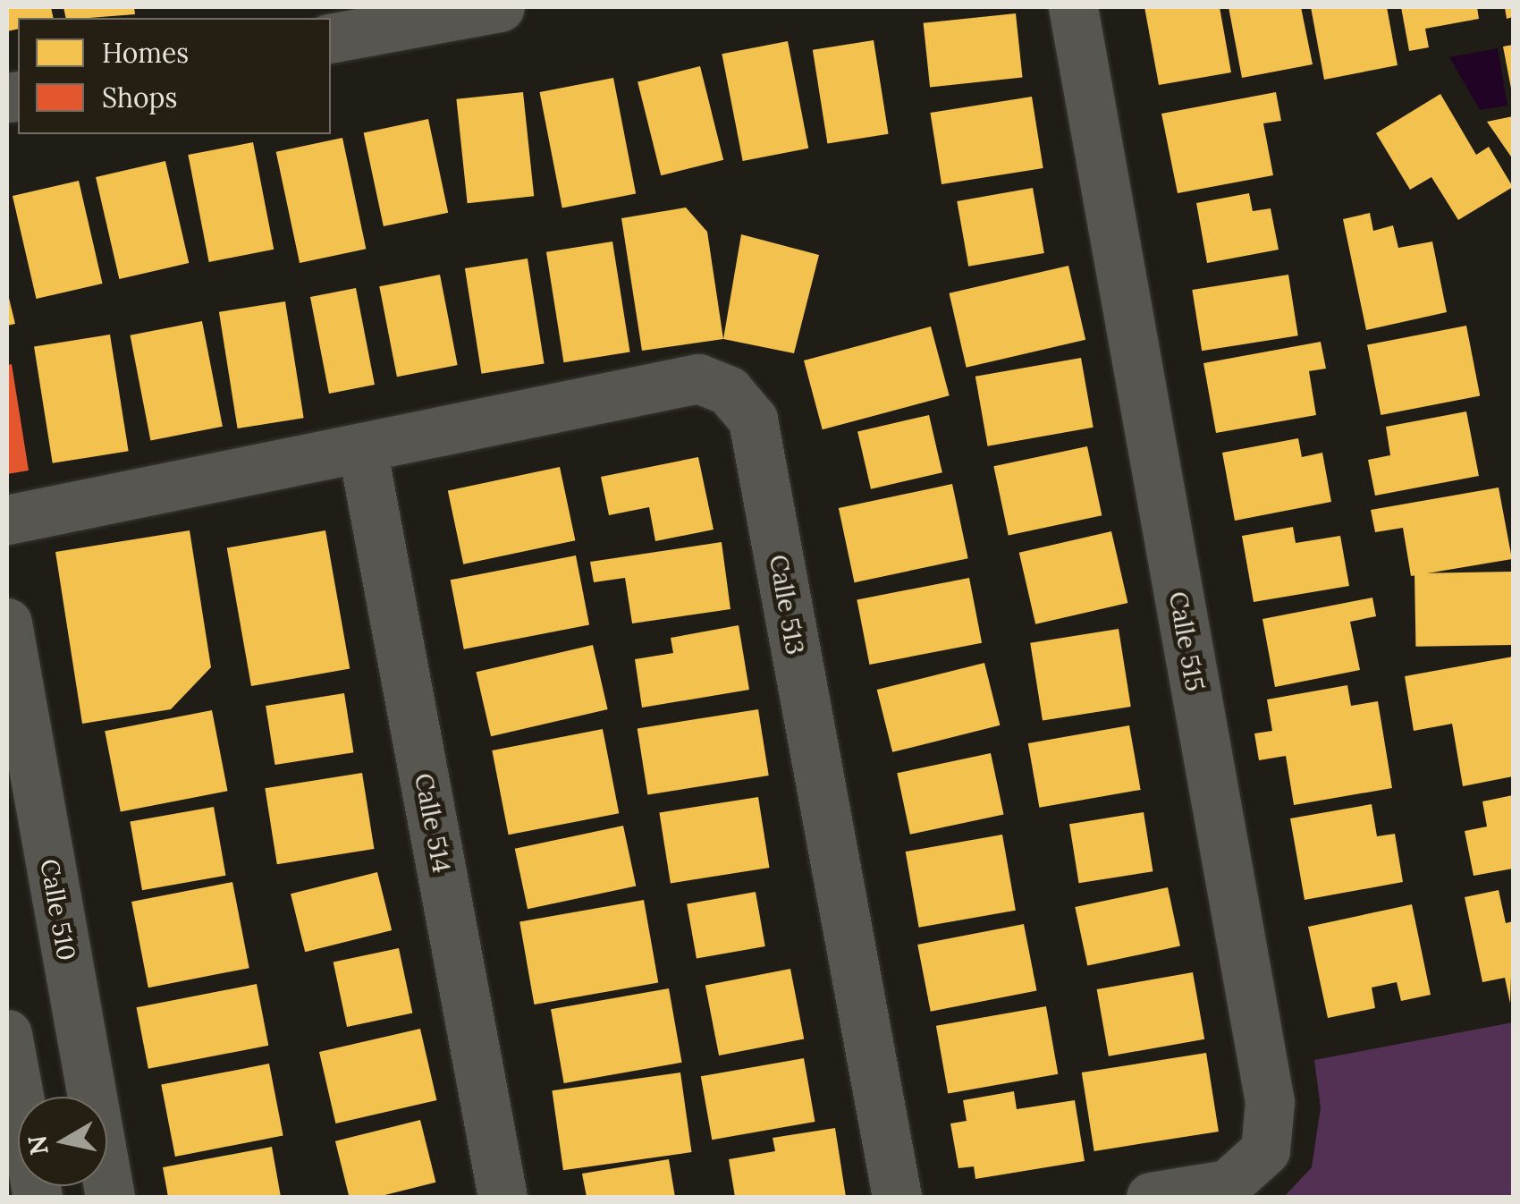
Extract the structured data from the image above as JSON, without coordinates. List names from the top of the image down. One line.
{"streets":{"street":["Calle 513","Calle 515","Calle 514","Calle 510"]},"crossings":[["Calle 513","Calle 514"]],"legend":["Homes","Shops"],"north":"left"}
